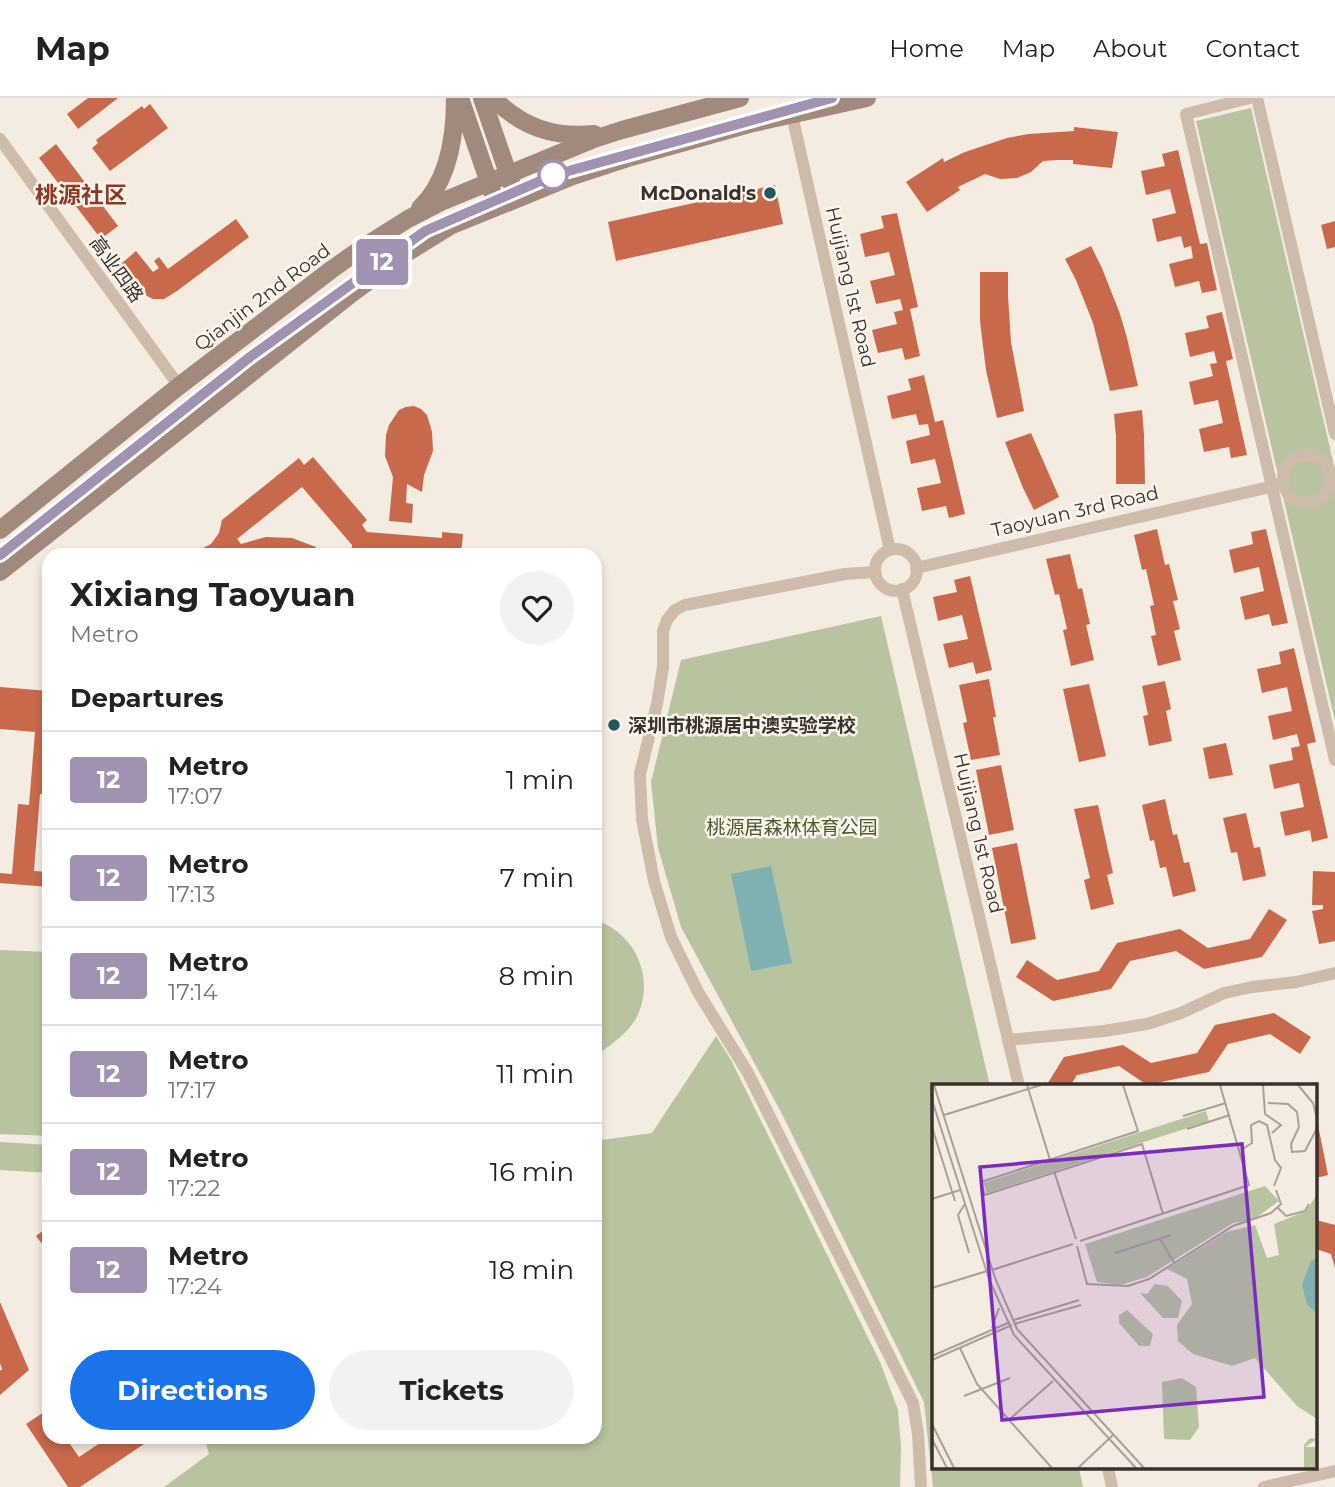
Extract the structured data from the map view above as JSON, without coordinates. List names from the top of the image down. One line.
{"streets":{"main road":["Qianjin 2nd Road"],"street":["高业四路","Huijiang 1st Road","Taoyuan 3rd Road"]},"crossings":[["高业四路","Qianjin 2nd Road"],["Huijiang 1st Road","Taoyuan 3rd Road"]],"districts":["桃源社区"],"parks":["桃源居森林体育公园"],"places":["McDonald's","深圳市桃源居中澳实验学校"],"lines":["metro line 12"],"page":{"header":"Map","nav":["Home","Map","About","Contact"],"on_map":"12","heading":[["Xixiang Taoyuan","Metro"],"Departures"],"list":[{"mark":"12","name":"Metro","note":"17:07","value":"1 min"},{"mark":"12","name":"Metro","note":"17:13","value":"7 min"},{"mark":"12","name":"Metro","note":"17:14","value":"8 min"},{"mark":"12","name":"Metro","note":"17:17","value":"11 min"},{"mark":"12","name":"Metro","note":"17:22","value":"16 min"},{"mark":"12","name":"Metro","note":"17:24","value":"18 min"}],"buttons":["Directions","Tickets"]}}
